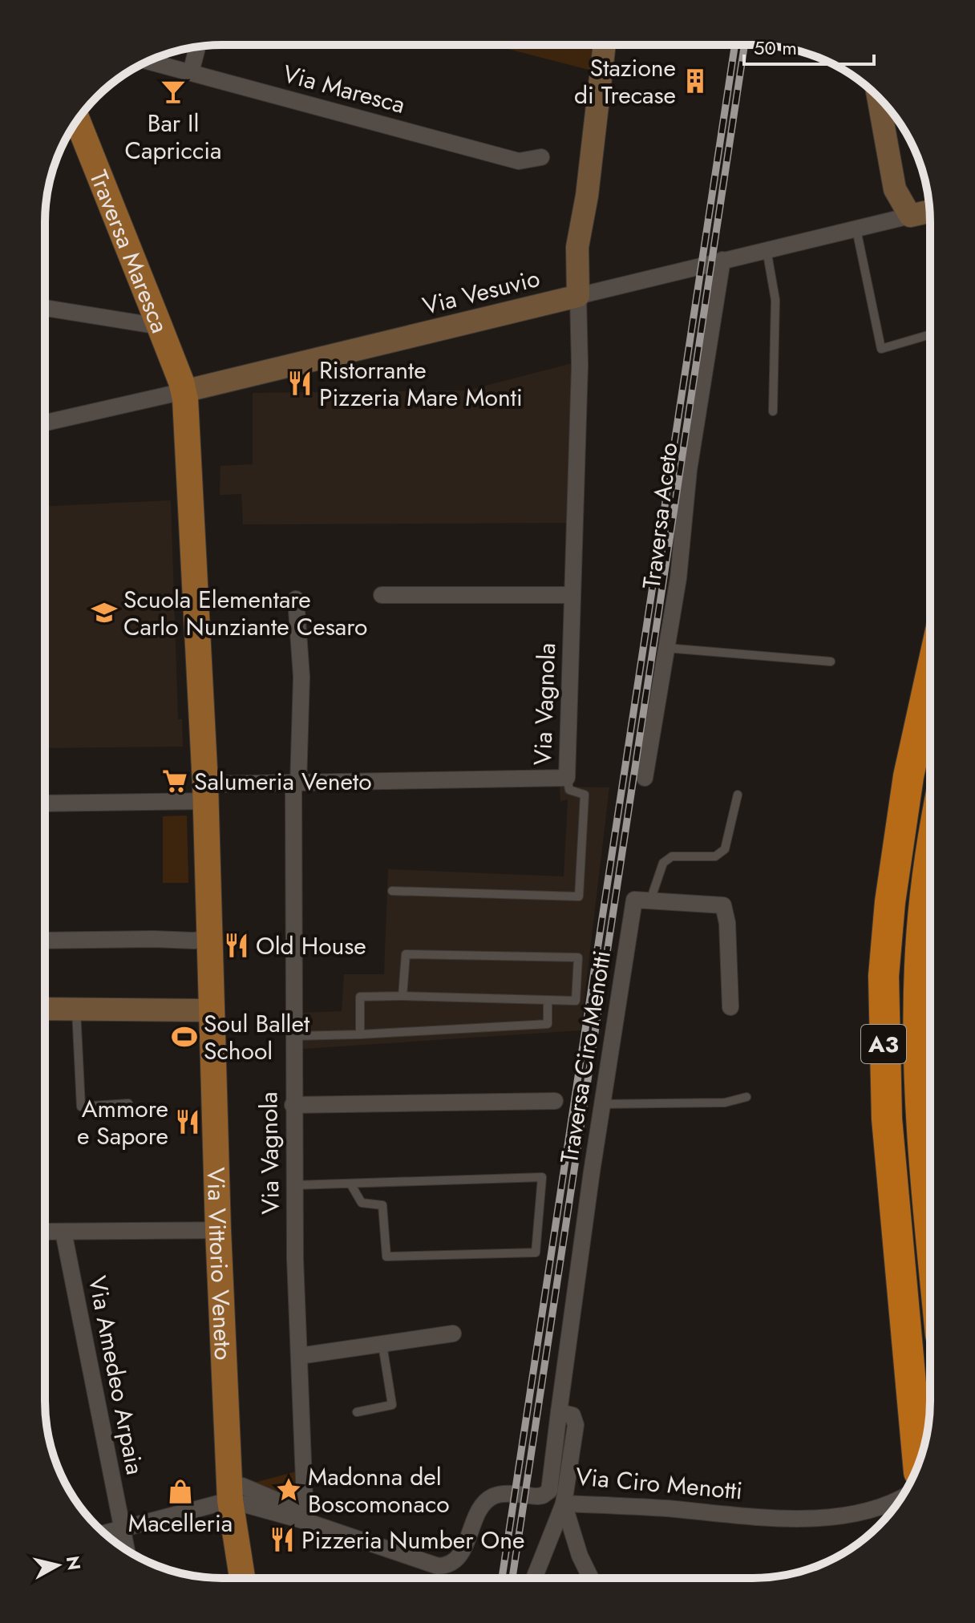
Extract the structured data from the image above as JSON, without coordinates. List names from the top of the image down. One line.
{"streets":{"highway":["A3"],"main road":["Traversa Maresca","Via Vittorio Veneto"],"street":["Via Maresca","Via Vesuvio","Traversa Aceto","Via Vagnola","Traversa Ciro Menotti","Via Amedeo Arpaia","Via Ciro Menotti"]},"crossings":[["Traversa Maresca","Via Vesuvio"],["Traversa Maresca","Via Vittorio Veneto"],["Via Vesuvio","Traversa Aceto"],["Via Vesuvio","Via Vagnola"],["Via Vesuvio","Via Vittorio Veneto"],["Via Vagnola","Via Ciro Menotti"],["Traversa Ciro Menotti","Via Ciro Menotti"]],"places":{"building":["Stazione di Trecase"],"bar":["Bar Il Capriccia"],"restaurant":["Ristorrante Pizzeria Mare Monti","Old House","Ammore e Sapore","Pizzeria Number One"],"school or university":["Scuola Elementare Carlo Nunziante Cesaro"],"supermarket":["Salumeria Veneto"],"sports":["Soul Ballet School"],"place":["Madonna del Boscomonaco"],"shop":["Macelleria"]},"scale_bar":"50 m","north":"right"}
